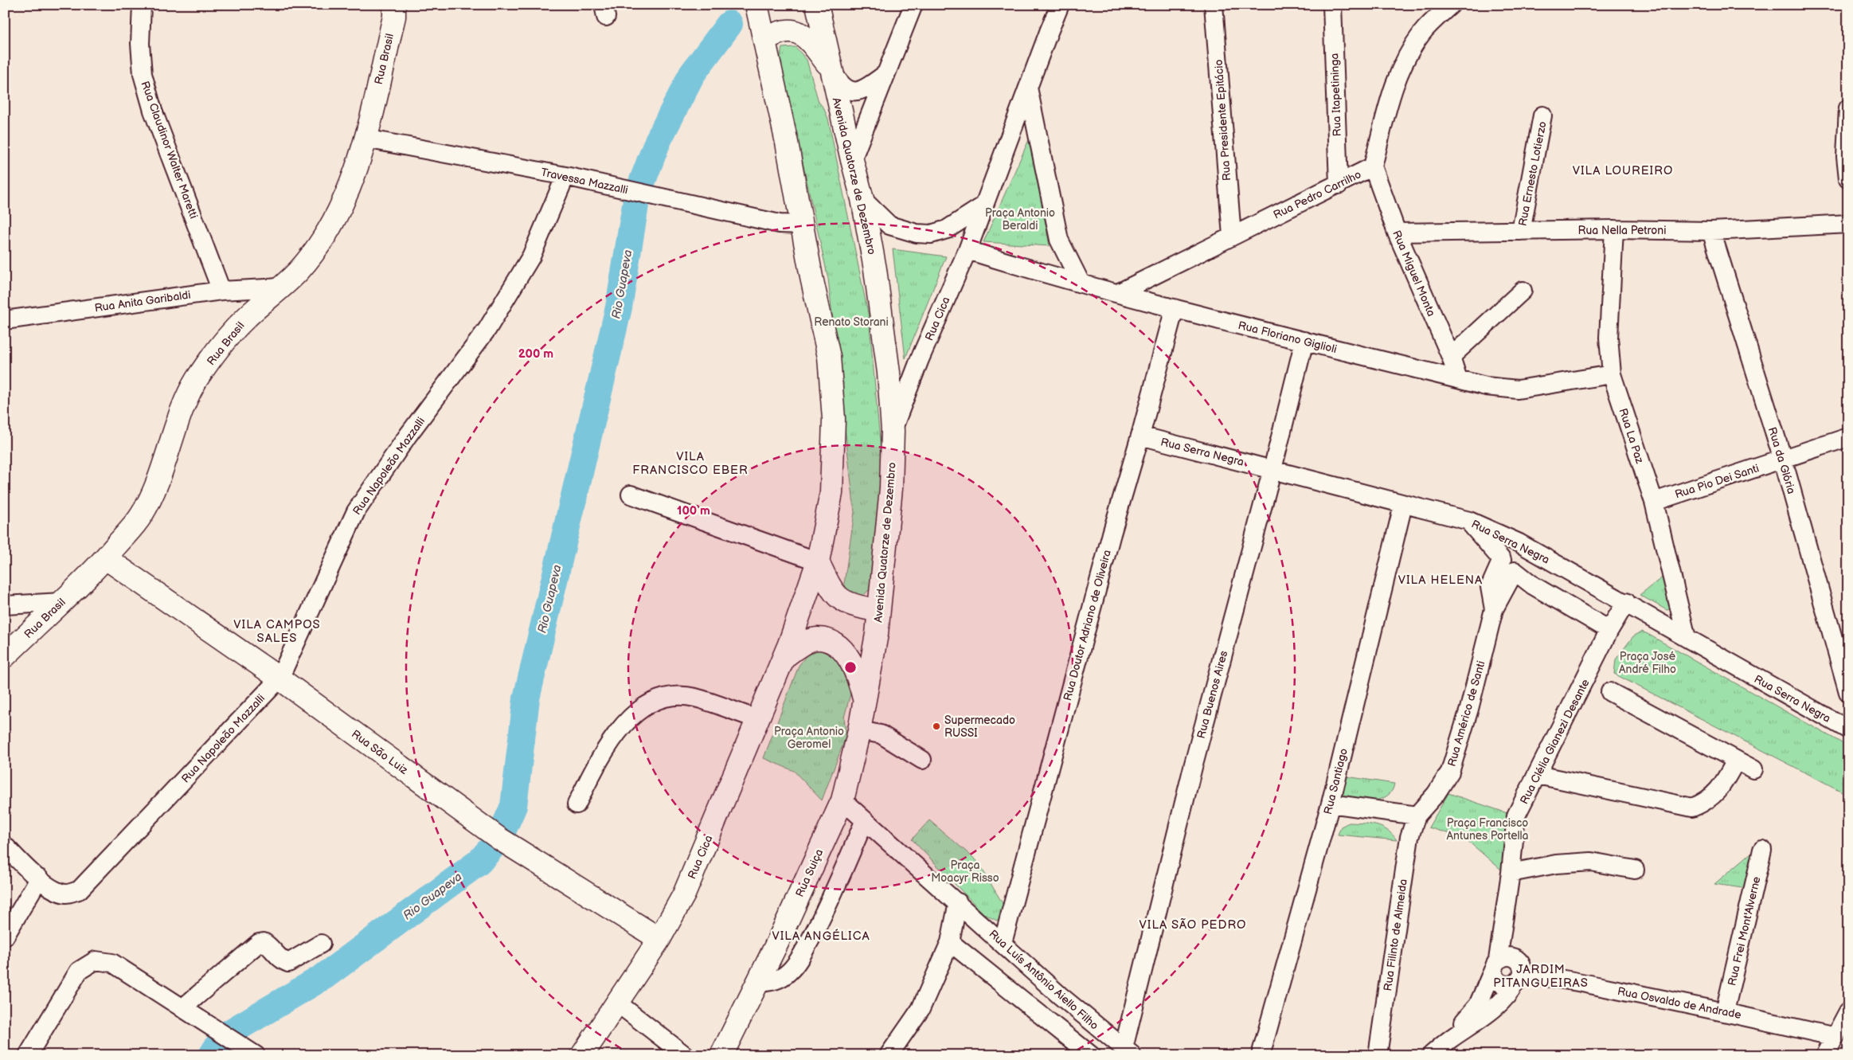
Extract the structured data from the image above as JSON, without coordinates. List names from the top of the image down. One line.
{"streets":{"main road":["Rua Brasil","Avenida Quatorze de Dezembro","Rua Cica","Rua São Luiz","Rua Suiça"],"street":["Rua Itapetininga","Rua Presidente Epitácio","Rua Claudinor Walter Maretti","Rua Ernesto Lotierzo","Travessa Mazzalli","Rua Pedro Carrilho","Rua Nella Petroni","Rua Miguel Monta","Rua Anita Garibaldi","Rua Floriano Giglioli","Rua La Paz","Rua Serra Negra","Rua da Glória","Rua Napoleão Mazzalli","Rua Pio Dei Santi","Rua Doutor Adriano de Oliveira","Rua Buenos Aires","Rua Américo de Santi","Rua Clélia Gianezi Desante","Rua Santiago","Rua Frei Mont'Alverne","Rua Filinto de Almeida","Rua Luís Antônio Aiello Filho","Rua Osvaldo de Andrade"]},"crossings":[["Rua Brasil","Travessa Mazzalli"],["Rua Brasil","Rua Anita Garibaldi"],["Rua Brasil","Rua São Luiz"],["Rua Itapetininga","Rua Pedro Carrilho"],["Rua Presidente Epitácio","Rua Pedro Carrilho"],["Rua Claudinor Walter Maretti","Rua Anita Garibaldi"],["Rua Ernesto Lotierzo","Rua Nella Petroni"],["Avenida Quatorze de Dezembro","Rua Cica"],["Avenida Quatorze de Dezembro","Rua Suiça"],["Travessa Mazzalli","Rua Napoleão Mazzalli"],["Rua Pedro Carrilho","Rua Miguel Monta"],["Rua Pedro Carrilho","Rua Floriano Giglioli"],["Rua Nella Petroni","Rua Miguel Monta"],["Rua Nella Petroni","Rua La Paz"],["Rua Nella Petroni","Rua da Glória"],["Rua Miguel Monta","Rua Floriano Giglioli"],["Rua Cica","Rua Floriano Giglioli"],["Rua Cica","Rua São Luiz"],["Rua Floriano Giglioli","Rua La Paz"],["Rua Floriano Giglioli","Rua Doutor Adriano de Oliveira"],["Rua Floriano Giglioli","Rua Buenos Aires"],["Rua La Paz","Rua Serra Negra"],["Rua La Paz","Rua Pio Dei Santi"],["Rua Serra Negra","Rua Doutor Adriano de Oliveira"],["Rua Serra Negra","Rua Buenos Aires"],["Rua Serra Negra","Rua Clélia Gianezi Desante"],["Rua Serra Negra","Rua Santiago"],["Rua da Glória","Rua Pio Dei Santi"],["Rua Napoleão Mazzalli","Rua São Luiz"],["Rua Doutor Adriano de Oliveira","Rua Luís Antônio Aiello Filho"],["Rua Buenos Aires","Rua Luís Antônio Aiello Filho"],["Rua Américo de Santi","Rua Filinto de Almeida"],["Rua Clélia Gianezi Desante","Rua Osvaldo de Andrade"],["Rua Suiça","Rua Luís Antônio Aiello Filho"],["Rua Frei Mont'Alverne","Rua Osvaldo de Andrade"]],"districts":["VILA LOUREIRO","VILA FRANCISCO EBER","VILA HELENA","VILA CAMPOS SALES","VILA SÃO PEDRO","VILA ANGÉLICA","JARDIM PITANGUEIRAS"],"water":["Rio Guapeva"],"parks":["Praça Antonio Beraldi","Renato Storani","Praça José André Filho","Praça Antonio Geromel","Praça Francisco Antunes Portella","Praça Moacyr Risso"],"places":["Supermecado RUSSI"],"rings":["200 m","100 m"]}
